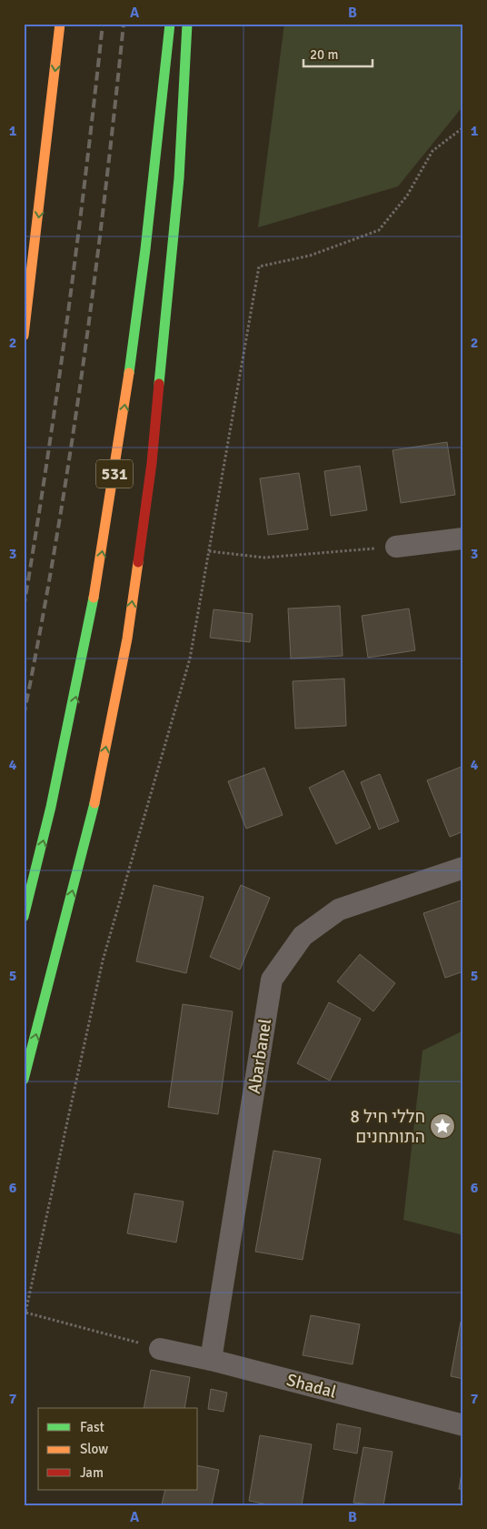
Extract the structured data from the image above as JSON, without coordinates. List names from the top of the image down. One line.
{"streets":{"highway":["531"],"street":["Abarbanel","Shadal"]},"crossings":[["Abarbanel","Shadal"]],"places":{"place":["8 חללי חיל התותחנים"]},"legend":["Fast","Slow","Jam"],"scale_bar":"20 m","grid":{"columns":["A","B"],"rows":["1","2","3","4","5","6","7"]}}
